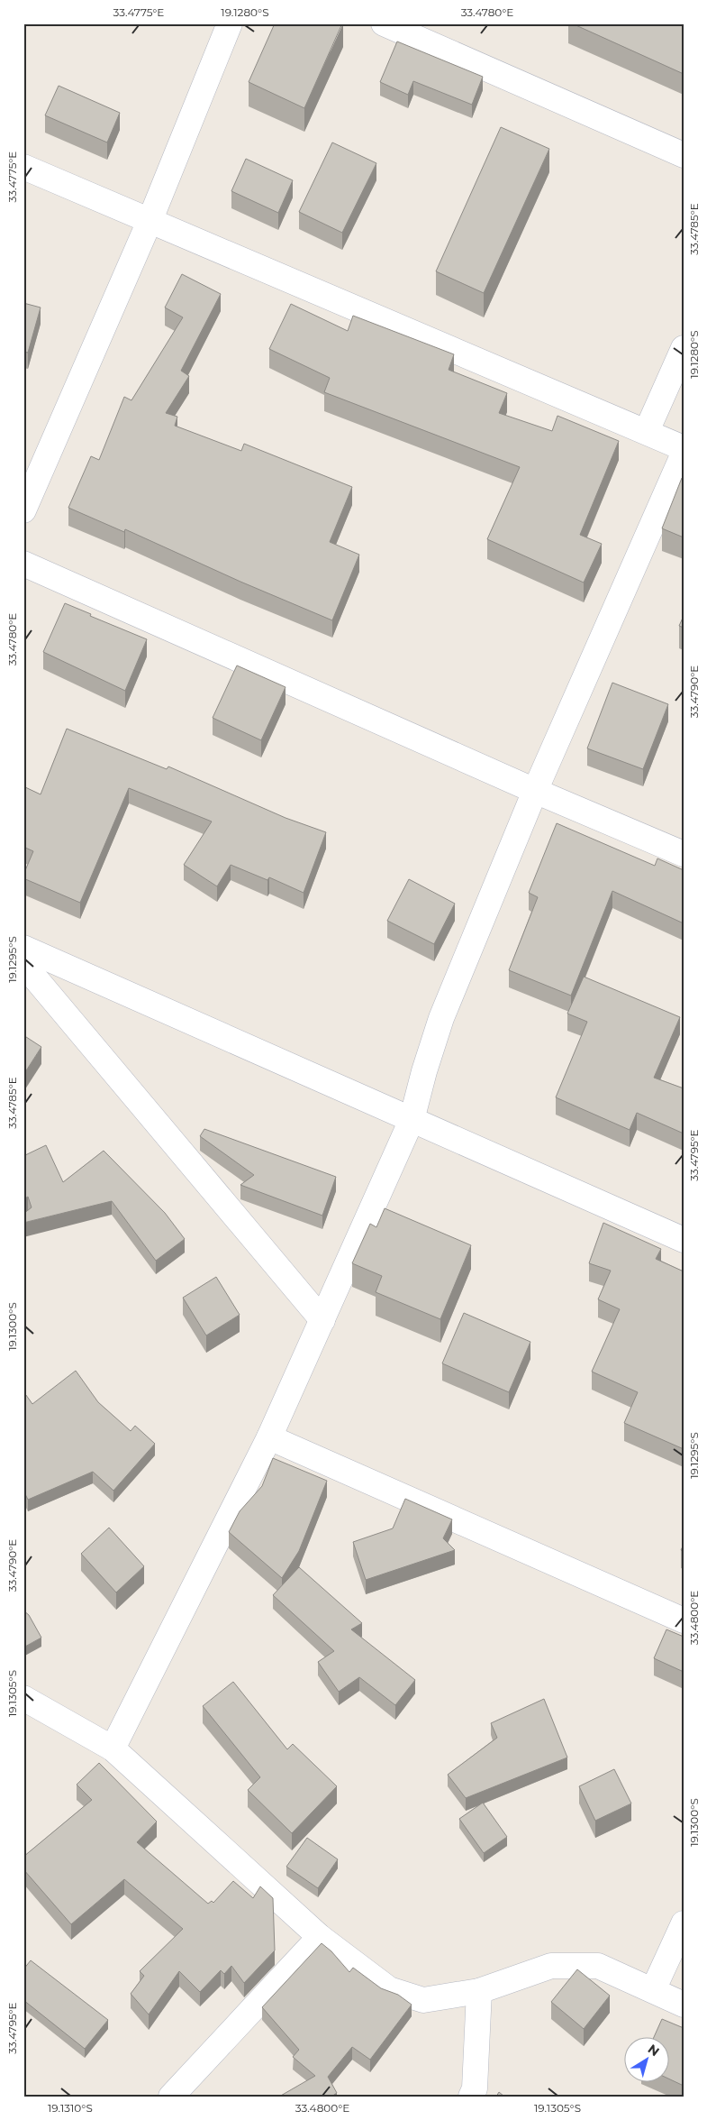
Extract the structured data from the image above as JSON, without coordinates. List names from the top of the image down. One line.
{"north":"top right","coordinates":["33.4775°E","19.1280°S","33.4780°E","33.4785°E","33.4790°E","19.1295°S","33.4795°E","19.1300°S","33.4800°E","19.1305°S","19.1310°S"]}
